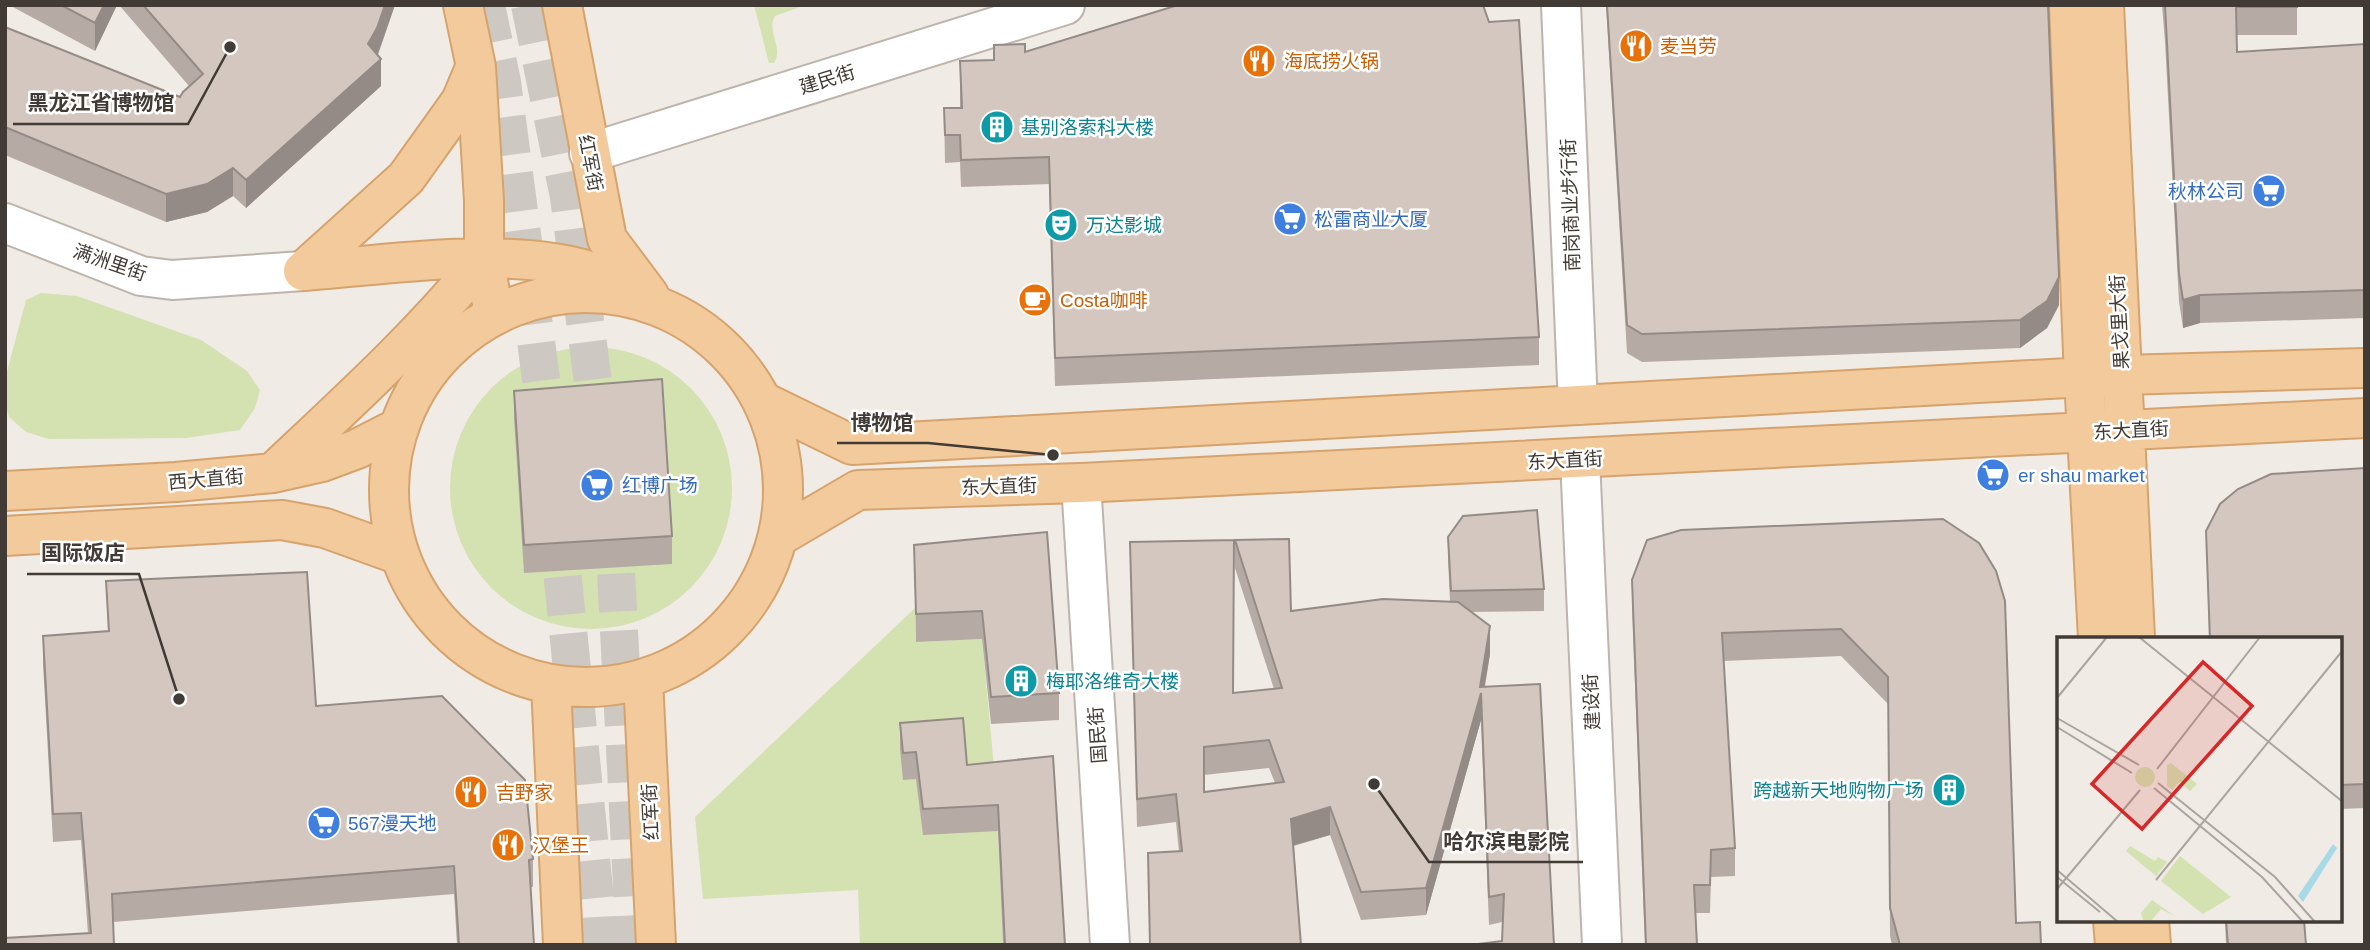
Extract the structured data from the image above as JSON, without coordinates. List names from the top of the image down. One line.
{"streets":{"main road":["红军街","果戈里大街","东大直街","西大直街"],"street":["建民街","南岗商业步行街","满洲里街","建设街","国民街"]},"crossings":[["建民街","红军街"],["果戈里大街","东大直街"],["东大直街","建设街"],["东大直街","国民街"]],"places":{"restaurant":["麦当劳","海底捞火锅","吉野家","汉堡王"],"other":["黑龙江省博物馆","博物馆","国际饭店","哈尔滨电影院"],"building":["基别洛索科大楼","梅耶洛维奇大楼","跨越新天地购物广场"],"supermarket":["秋林公司","松雷商业大厦","er shau market","红博广场","567漫天地"],"theatre":["万达影城"],"cafe":["Costa咖啡"]}}
